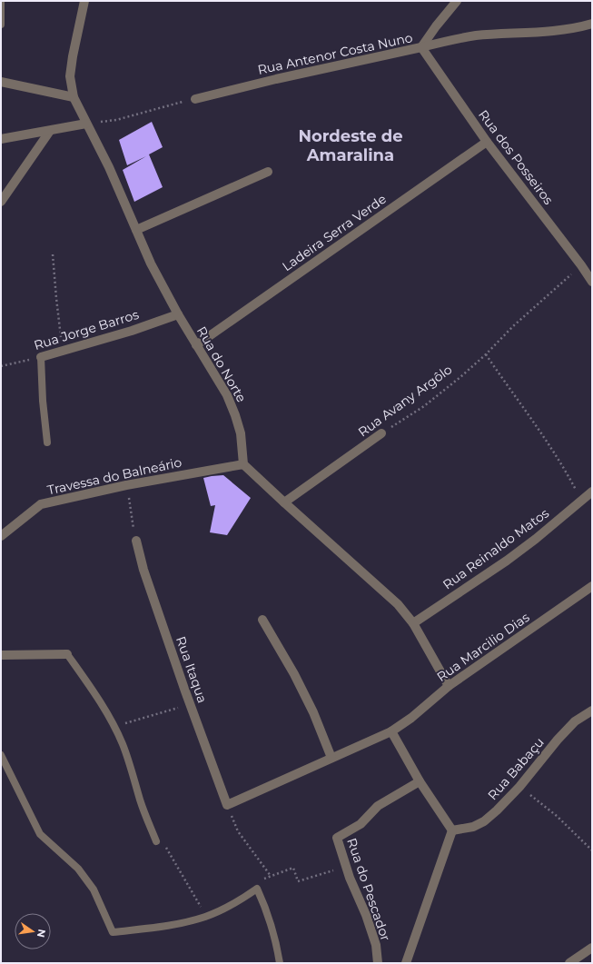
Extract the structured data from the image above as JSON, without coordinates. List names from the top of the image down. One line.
{"streets":{"street":["Rua Antenor Costa Nuno","Rua dos Posseiros","Ladeira Serra Verde","Rua Jorge Barros","Rua do Norte","Rua Avany Argôlo","Travessa do Balneário","Rua Reinaldo Matos","Rua Marcilio Dias","Rua Itaqua","Rua Babaçu","Rua do Pescador"]},"crossings":[["Rua Antenor Costa Nuno","Rua dos Posseiros"],["Rua dos Posseiros","Ladeira Serra Verde"],["Rua dos Posseiros","Rua Avany Argôlo"],["Ladeira Serra Verde","Rua do Norte"],["Rua Jorge Barros","Rua do Norte"],["Rua do Norte","Travessa do Balneário"],["Rua Marcilio Dias","Rua Itaqua"]],"districts":["Nordeste de Amaralina"],"north":"right"}
